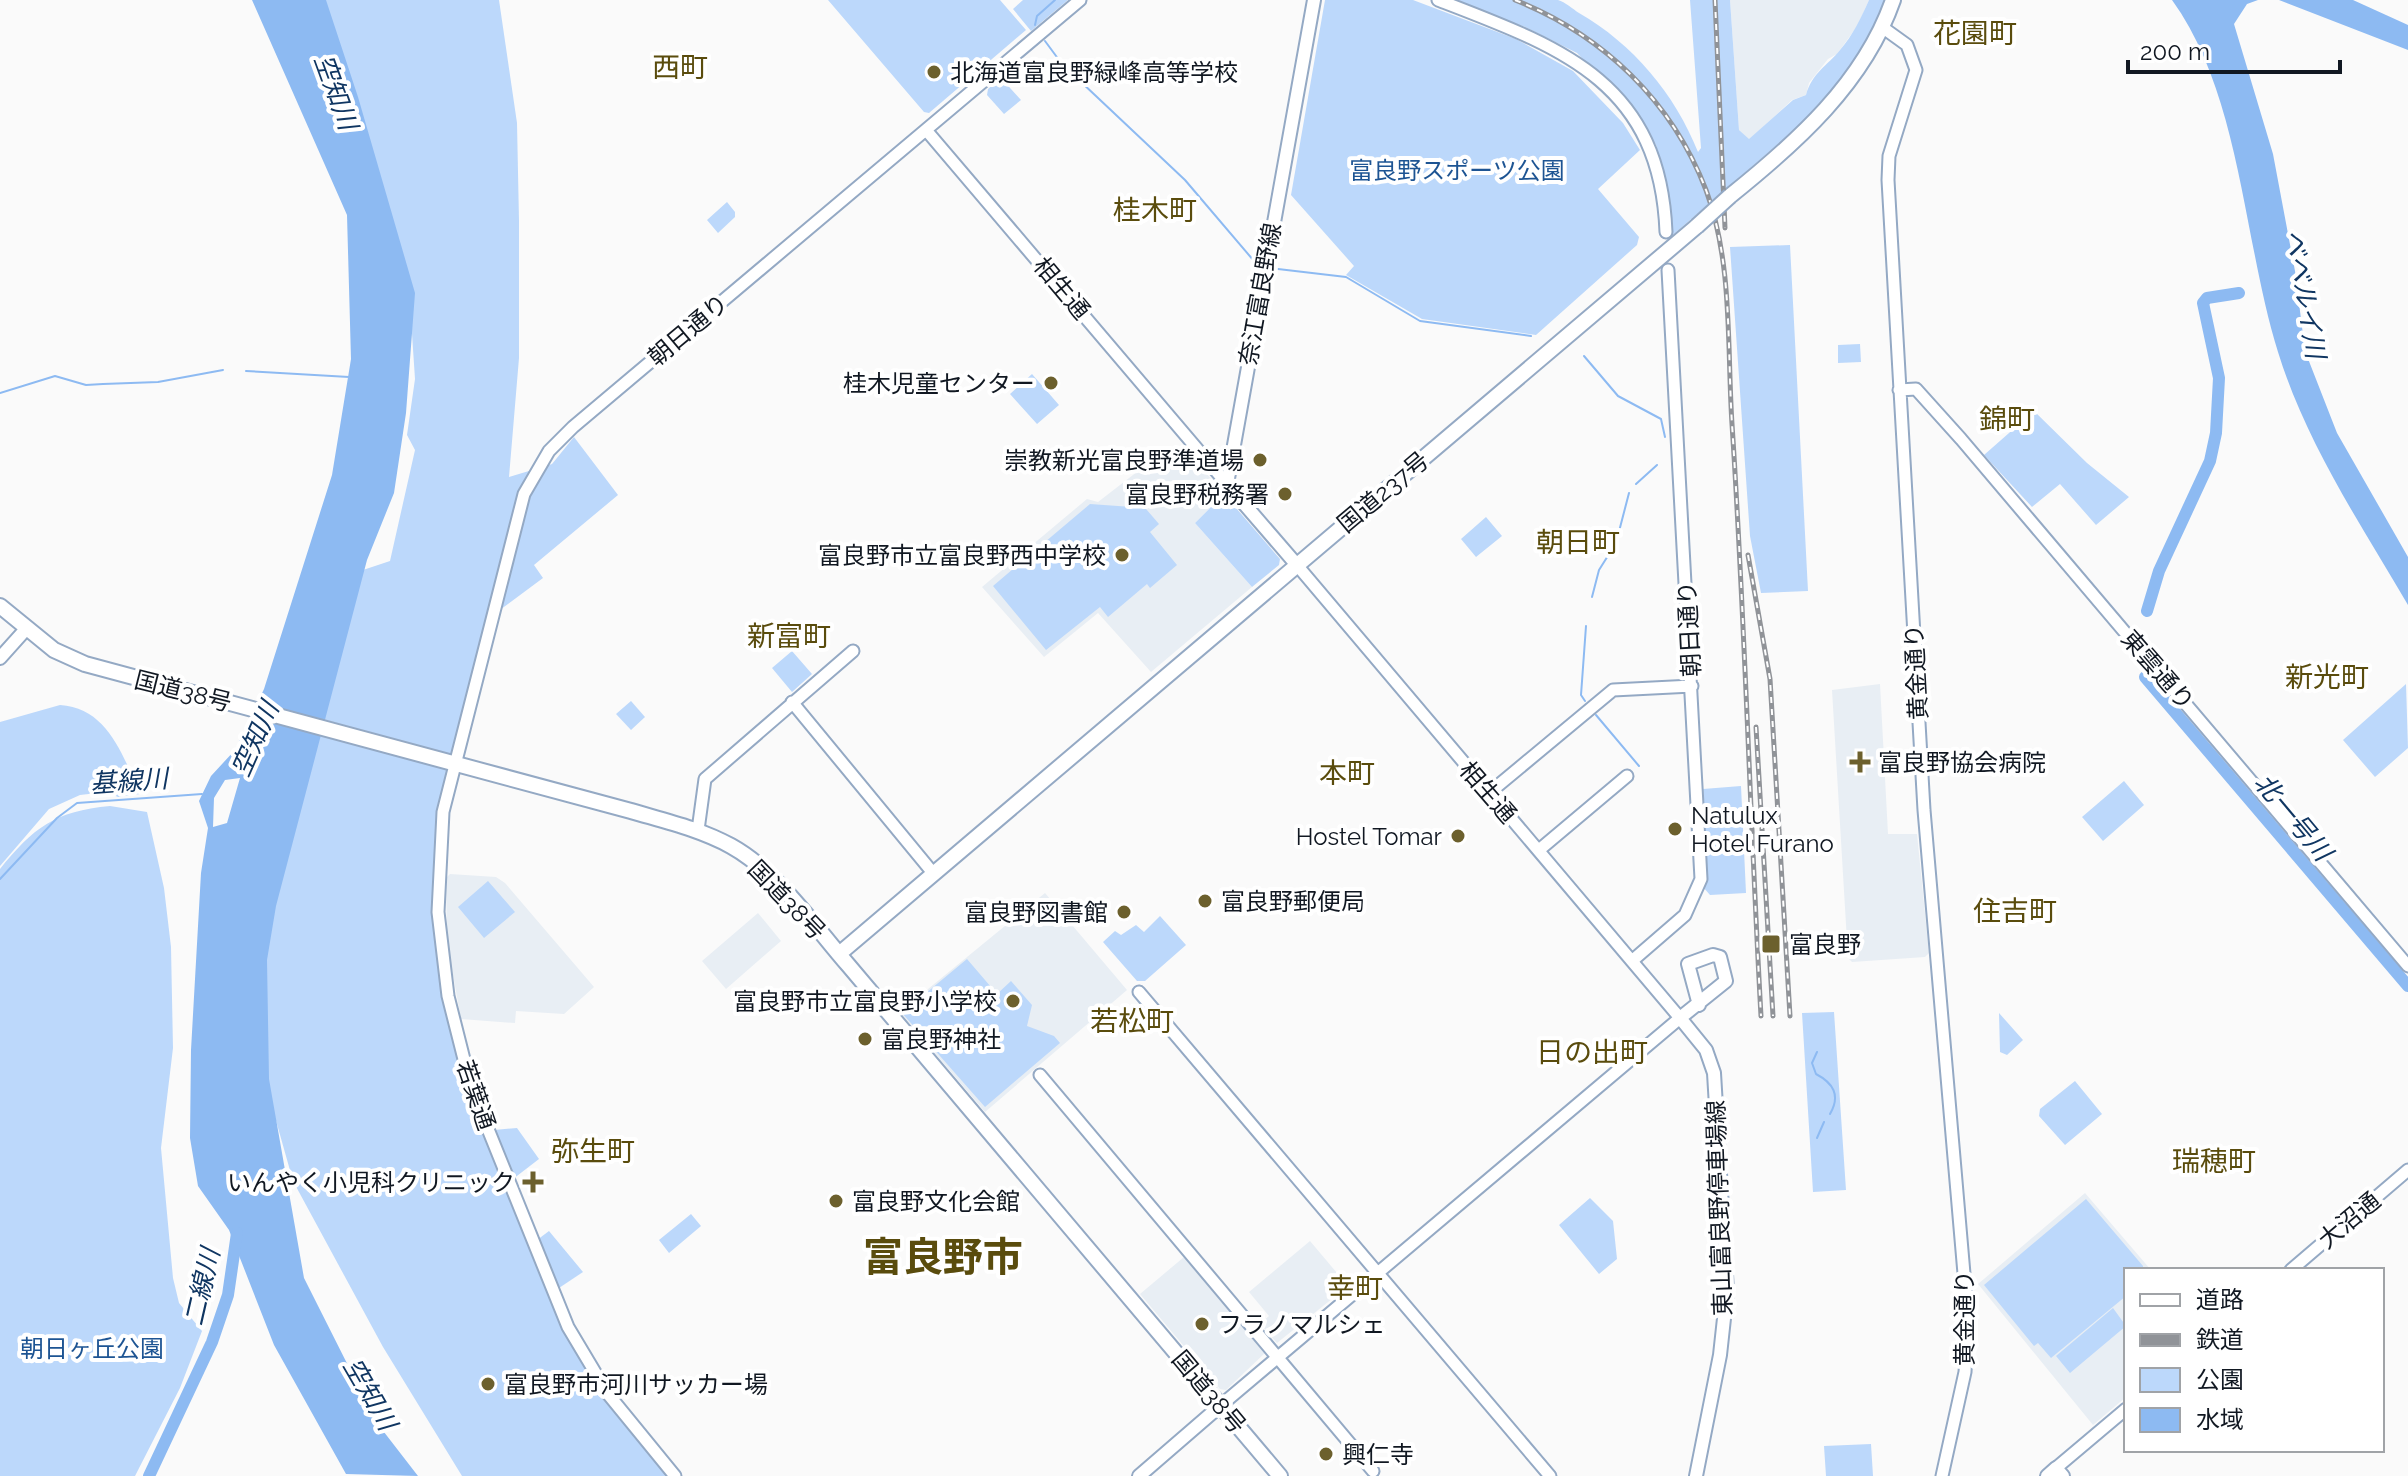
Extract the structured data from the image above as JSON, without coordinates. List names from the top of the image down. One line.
{"streets":{"highway":["国道237号","国道38号"],"main road":["奈江富良野線","東山富良野停車場線"],"street":["相生通","朝日通り","東雲通り","黄金通り","若葉通","大沼通"]},"crossings":[["相生通","奈江富良野線"],["相生通","朝日通り"],["相生通","国道237号"],["相生通","東山富良野停車場線"],["朝日通り","国道38号"],["朝日通り","若葉通"],["国道237号","黄金通り"],["国道237号","国道38号"],["東雲通り","黄金通り"],["国道38号","若葉通"]],"districts":["花園町","西町","桂木町","錦町","朝日町","新富町","新光町","本町","住吉町","若松町","日の出町","弥生町","瑞穂町","富良野市","幸町"],"water":["空知川","ベベルイ川","基線川","北一号川","二線川"],"parks":["富良野スポーツ公園","朝日ヶ丘公園"],"places":{"other":["北海道富良野緑峰高等学校","桂木児童センター","崇教新光富良野準道場","富良野税務署","富良野市立富良野西中学校","Natulux Hotel Furano","Hostel Tomar","富良野郵便局","富良野図書館","富良野市立富良野小学校","富良野神社","富良野文化会館","フラノマルシェ","富良野市河川サッカー場","興仁寺"],"health":["富良野協会病院","いんやく小児科クリニック"],"transit":["富良野"]},"legend":["道路","鉄道","公園","水域"],"scale_bar":"200 m"}
